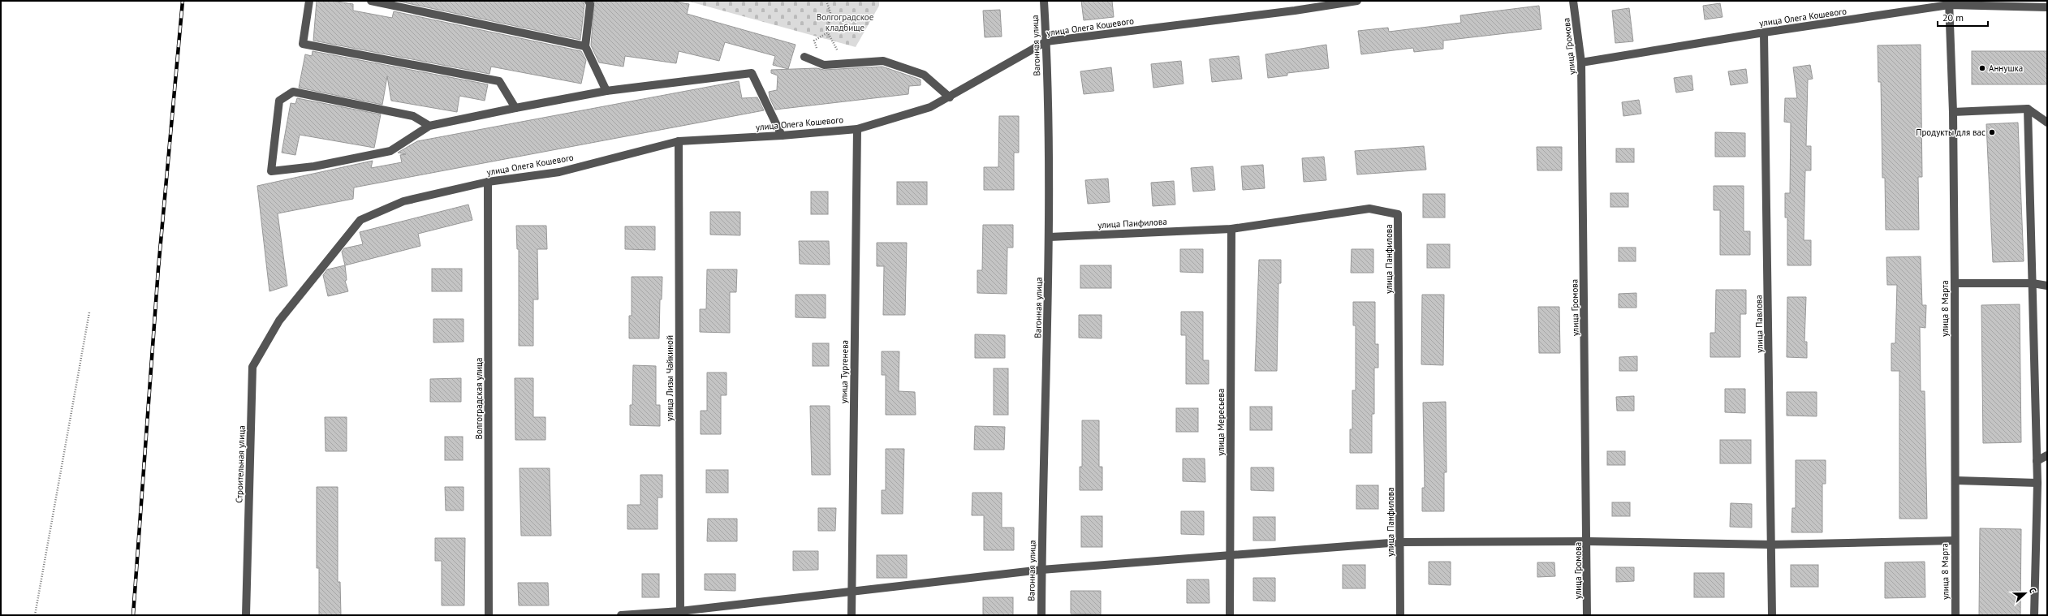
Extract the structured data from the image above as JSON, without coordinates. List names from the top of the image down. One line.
{"streets":{"street":["улица Олега Кошевого","Вагонная улица","улица Громова","улица Панфилова","улица 8 Марта","улица Павлова","улица Тургенева","улица Лизы Чайкиной","Волгоградская улица","улица Мересьева","Строительная улица"]},"crossings":[["улица Олега Кошевого","Вагонная улица"],["улица Олега Кошевого","улица Громова"],["улица Олега Кошевого","улица 8 Марта"],["улица Олега Кошевого","улица Павлова"],["улица Олега Кошевого","улица Тургенева"],["улица Олега Кошевого","улица Лизы Чайкиной"],["улица Олега Кошевого","Волгоградская улица"],["улица Олега Кошевого","Строительная улица"],["Вагонная улица","улица Панфилова"],["улица Панфилова","улица Мересьева"]],"parks":["Волгоградское кладбище"],"places":["Аннушка","Продукты для вас"],"scale_bar":"20 m","north":"right"}
